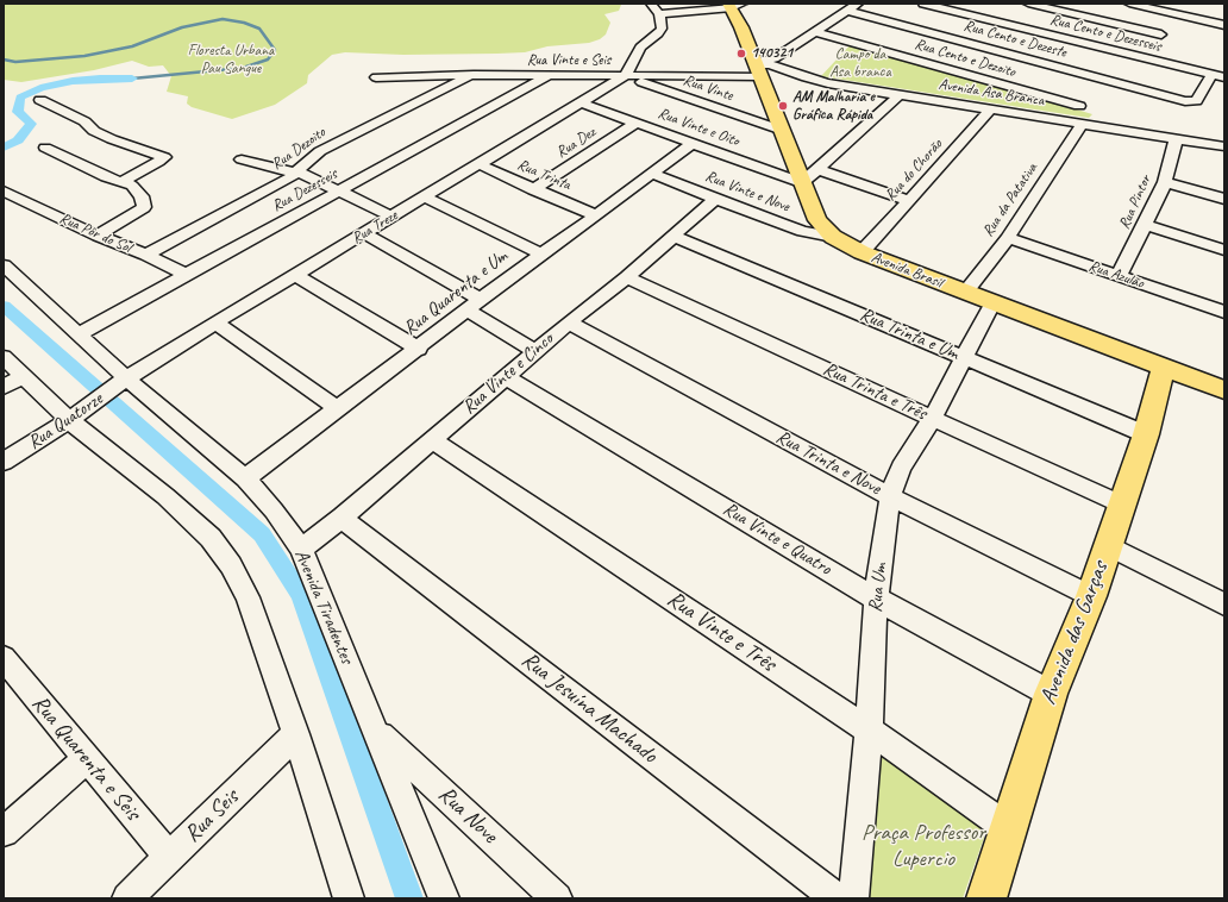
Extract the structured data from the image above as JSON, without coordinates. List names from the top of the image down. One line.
{"streets":{"main road":["Avenida Brasil","Avenida das Garças"],"street":["Rua Cento e Dezesseis","Rua Cento e Dezeste","Rua Cento e Dezoito","Rua Vinte e Seis","Rua Vinte","Avenida Asa Branca","Rua Vinte e Oito","Rua Dez","Rua Dezoito","Rua do Chorão","Rua Trinta","Rua Dezesseis","Rua Vinte e Nove","Rua da Patativa","Rua Pintor","Rua Treze","Rua Pôr do Sol","Rua Azulão","Rua Quarenta e Um","Rua Trinta e Um","Rua Vinte e Cinco","Rua Trinta e Três","Rua Quatorze","Rua Trinta e Nove","Rua Vinte e Quatro","Rua Um","Avenida Tiradentes","Rua Vinte e Três","Rua Jesuína Machado","Rua Quarenta e Seis","Rua Nove","Rua Seis"]},"crossings":[["Rua Cento e Dezesseis","Rua Cento e Dezeste"],["Rua Vinte e Seis","Rua Vinte"],["Rua Vinte e Seis","Avenida Asa Branca"],["Rua Vinte e Seis","Rua Dezoito"],["Rua Vinte e Seis","Rua Dezesseis"],["Rua Vinte e Seis","Rua Treze"],["Rua Vinte e Seis","Avenida Brasil"],["Rua Vinte","Rua Treze"],["Rua Vinte","Avenida Brasil"],["Avenida Asa Branca","Rua do Chorão"],["Avenida Asa Branca","Rua da Patativa"],["Avenida Asa Branca","Rua Pintor"],["Avenida Asa Branca","Avenida Brasil"],["Rua Vinte e Oito","Rua Dez"],["Rua Vinte e Oito","Rua Treze"],["Rua Vinte e Oito","Avenida Brasil"],["Rua Vinte e Oito","Rua Quarenta e Um"],["Rua Dez","Rua Trinta"],["Rua Dezoito","Rua Pôr do Sol"],["Rua do Chorão","Avenida Brasil"],["Rua Trinta","Rua Treze"],["Rua Trinta","Rua Quarenta e Um"],["Rua Dezesseis","Rua Pôr do Sol"],["Rua Dezesseis","Avenida Tiradentes"],["Rua Vinte e Nove","Avenida Brasil"],["Rua Vinte e Nove","Rua Quarenta e Um"],["Rua Vinte e Nove","Rua Vinte e Cinco"],["Rua da Patativa","Avenida Brasil"],["Rua da Patativa","Rua Azulão"],["Rua Pintor","Rua Azulão"],["Rua Treze","Rua Quatorze"],["Rua Treze","Avenida Tiradentes"],["Avenida Brasil","Rua Um"],["Avenida Brasil","Avenida das Garças"],["Rua Quarenta e Um","Avenida Tiradentes"],["Rua Trinta e Um","Rua Vinte e Cinco"],["Rua Trinta e Um","Rua Um"],["Rua Trinta e Um","Avenida das Garças"],["Rua Vinte e Cinco","Rua Trinta e Três"],["Rua Vinte e Cinco","Rua Trinta e Nove"],["Rua Vinte e Cinco","Rua Vinte e Quatro"],["Rua Vinte e Cinco","Avenida Tiradentes"],["Rua Vinte e Cinco","Rua Vinte e Três"],["Rua Vinte e Cinco","Rua Jesuína Machado"],["Rua Trinta e Três","Rua Um"],["Rua Trinta e Três","Avenida das Garças"],["Rua Quatorze","Avenida Tiradentes"],["Rua Trinta e Nove","Rua Um"],["Rua Trinta e Nove","Avenida das Garças"],["Rua Vinte e Quatro","Rua Um"],["Rua Vinte e Quatro","Avenida das Garças"],["Rua Um","Rua Vinte e Três"],["Avenida Tiradentes","Rua Nove"],["Rua Vinte e Três","Avenida das Garças"],["Rua Quarenta e Seis","Rua Seis"]],"parks":["Floresta Urbana Pau Sangue","Campo da Asa branca","Praça Professor Lupercio"],"places":["140321","AM Malharia e Gráfica Rápida"]}
